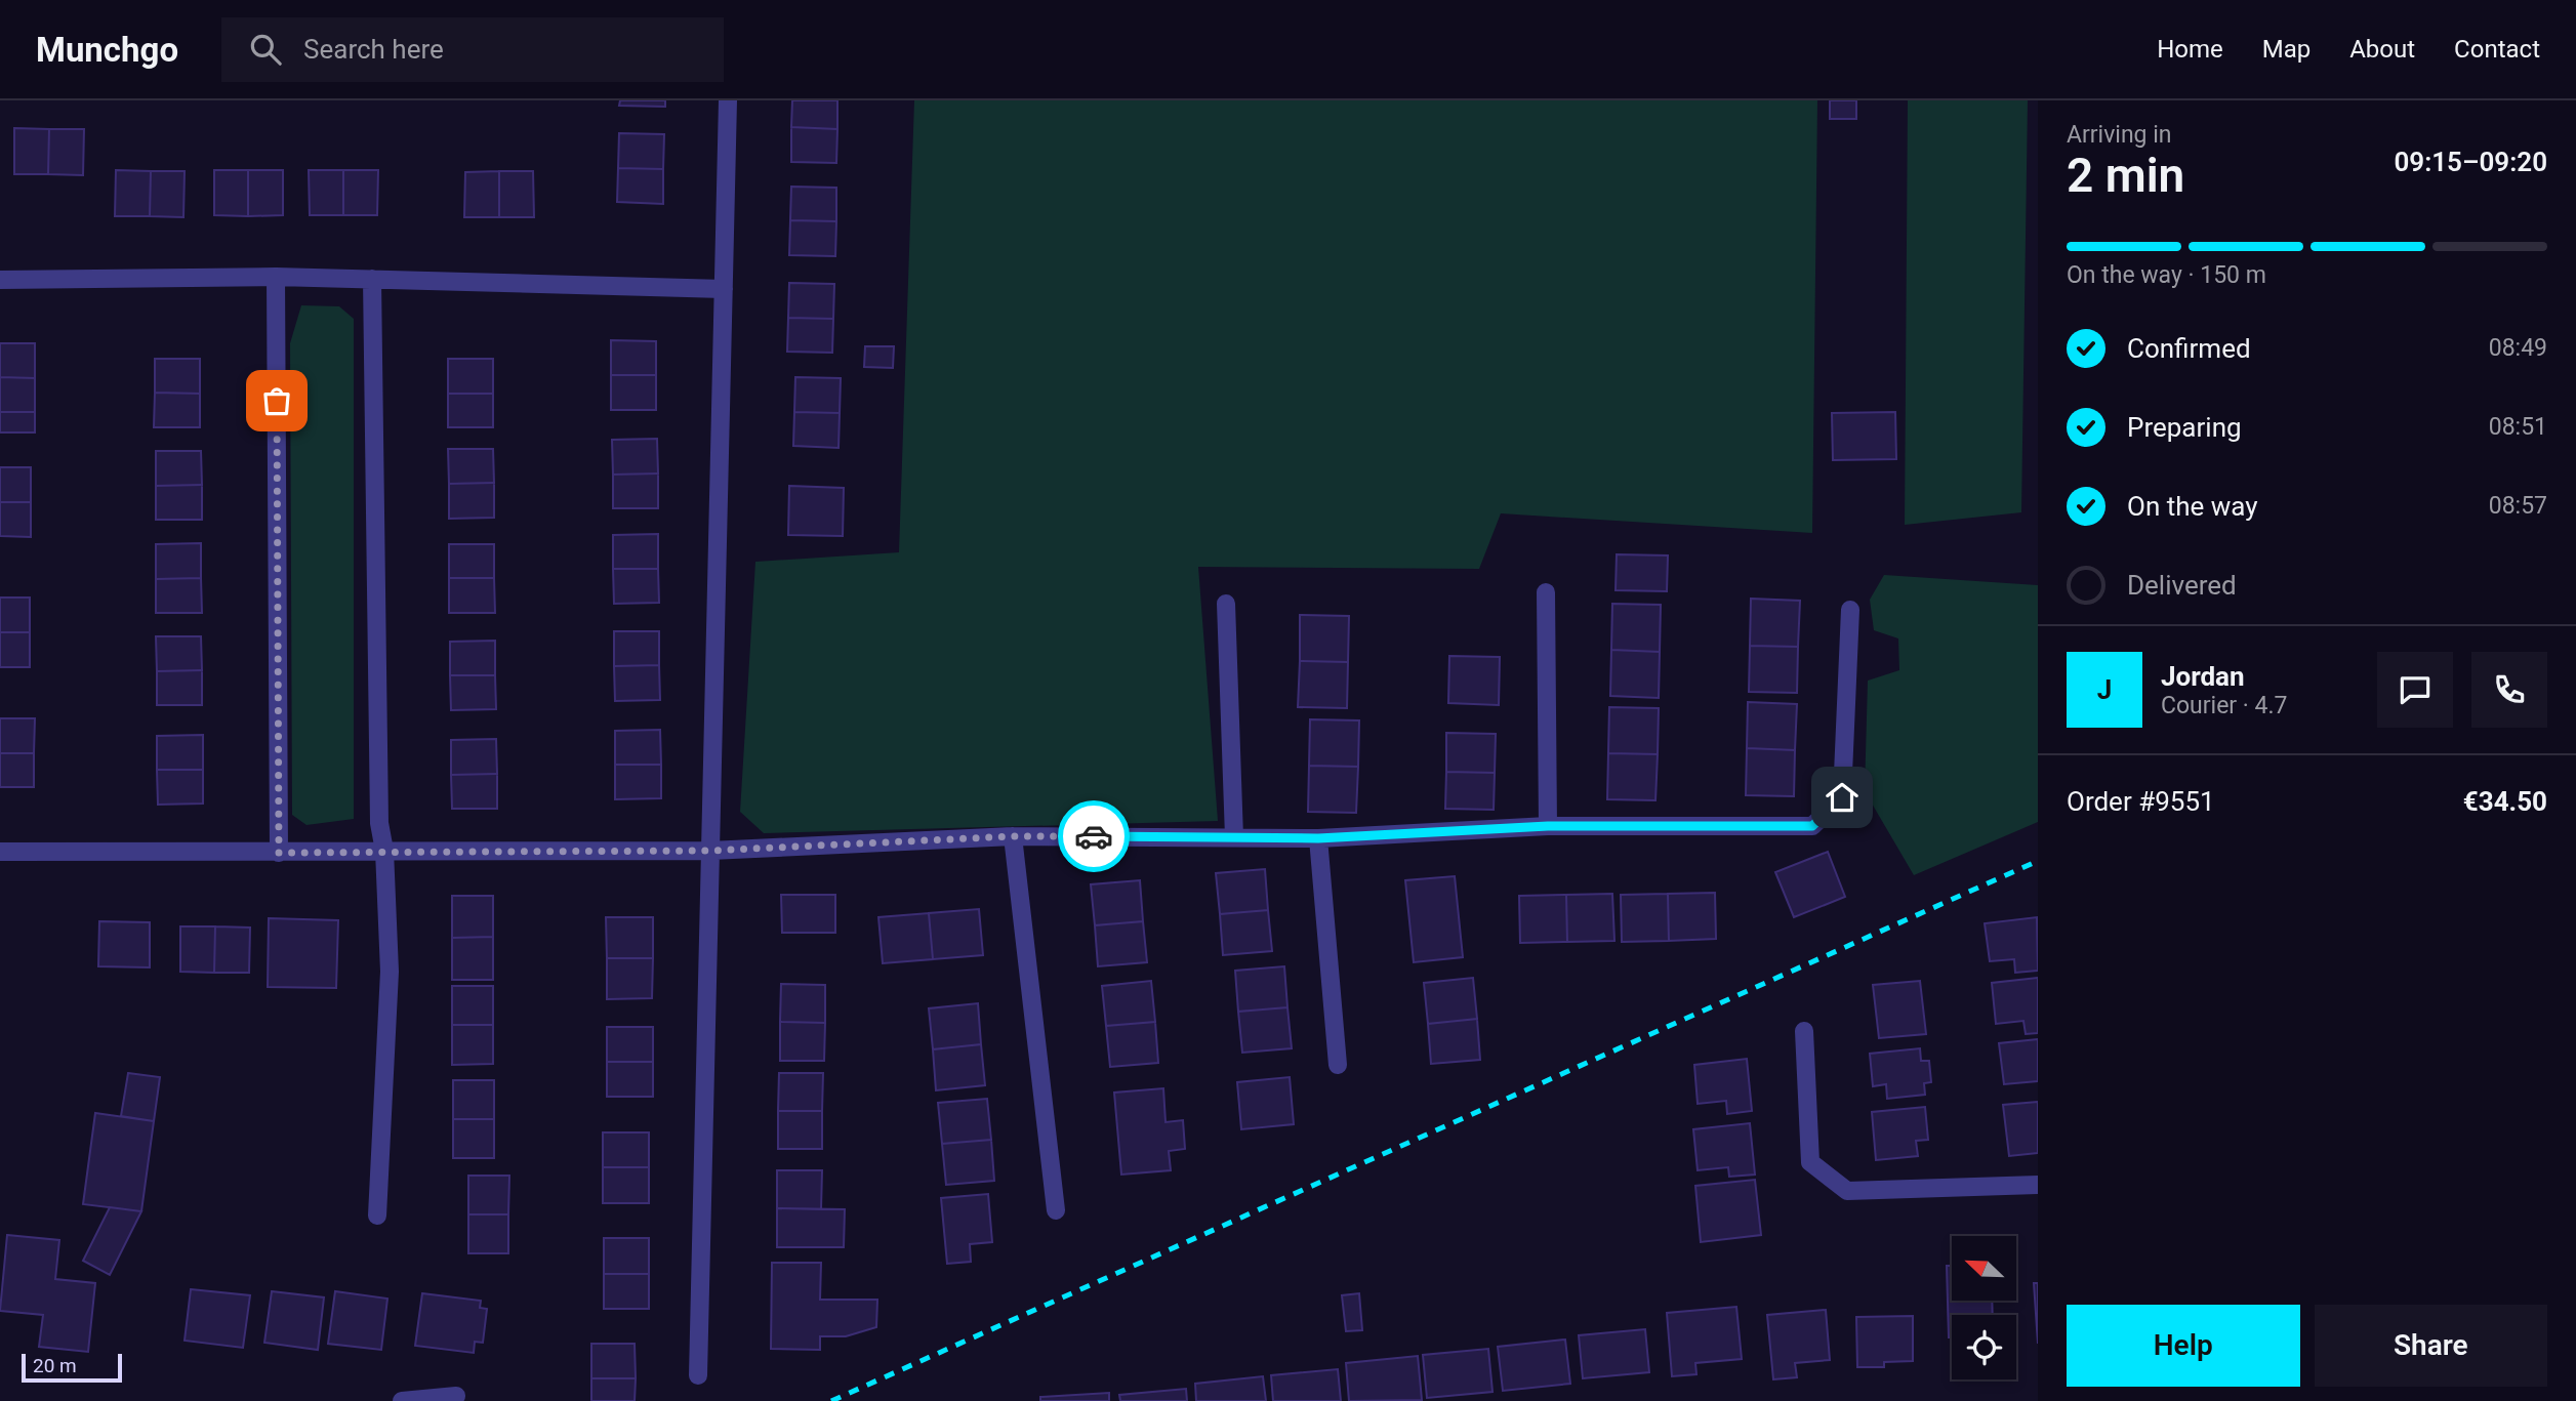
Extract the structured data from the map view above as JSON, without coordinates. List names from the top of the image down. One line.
{"scale_bar":"20 m","north":"top left","page":{"header":"Munchgo","search":"Search here","nav":["Home","Map","About","Contact"],"heading":["2 min","Arriving in","09:15–09:20"],"panel":["Jordan","Courier · 4.7","Order #9551","€34.50"],"bar":"On the way · 150 m","list":[["Confirmed","08:49"],["Preparing","08:51"],["On the way","08:57"],"Delivered"],"round":"J","buttons":["Help","Share"],"scale":"20 m"}}
